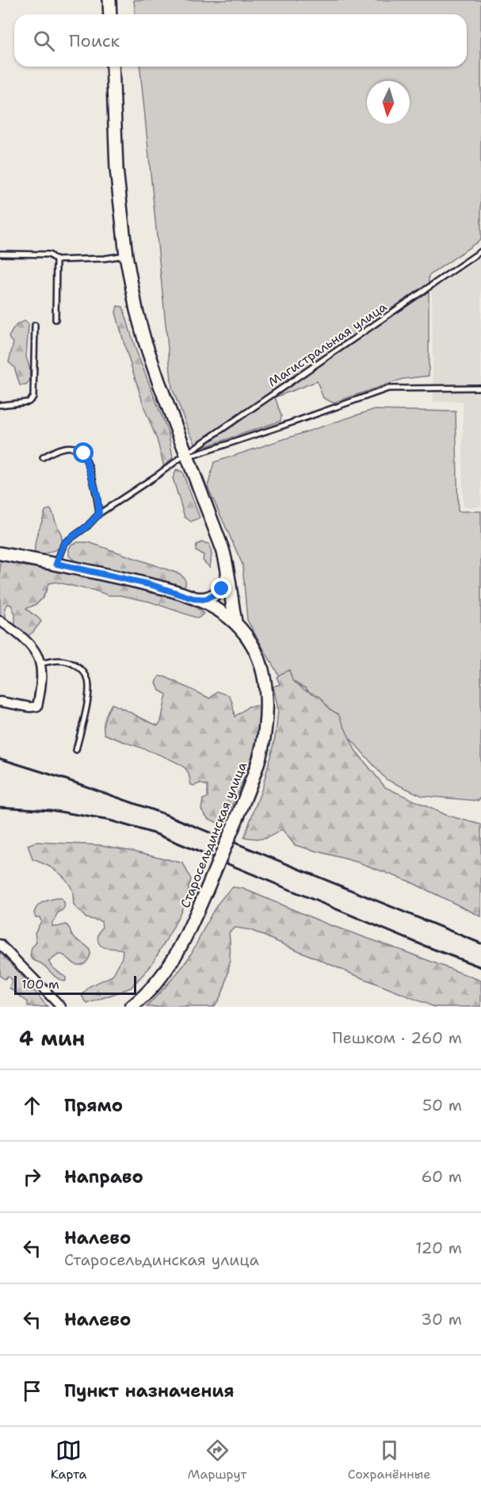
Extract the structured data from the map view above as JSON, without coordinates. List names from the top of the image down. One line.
{"streets":{"main road":["Старосельдинская улица"],"lane":["Магистральная улица"]},"crossings":[["Магистральная улица","Старосельдинская улица"]],"scale_bar":"100 m","north":"bottom","page":{"search":"Поиск","scale":"100 m","heading":["4 мин","Пешком · 260 m"],"list":[["Прямо","50 m"],["Направо","60 m"],["Налево","Старосельдинская улица","120 m"],["Налево","30 m"],"Пункт назначения"],"nav":["Карта","Маршрут","Сохранённые"]}}
